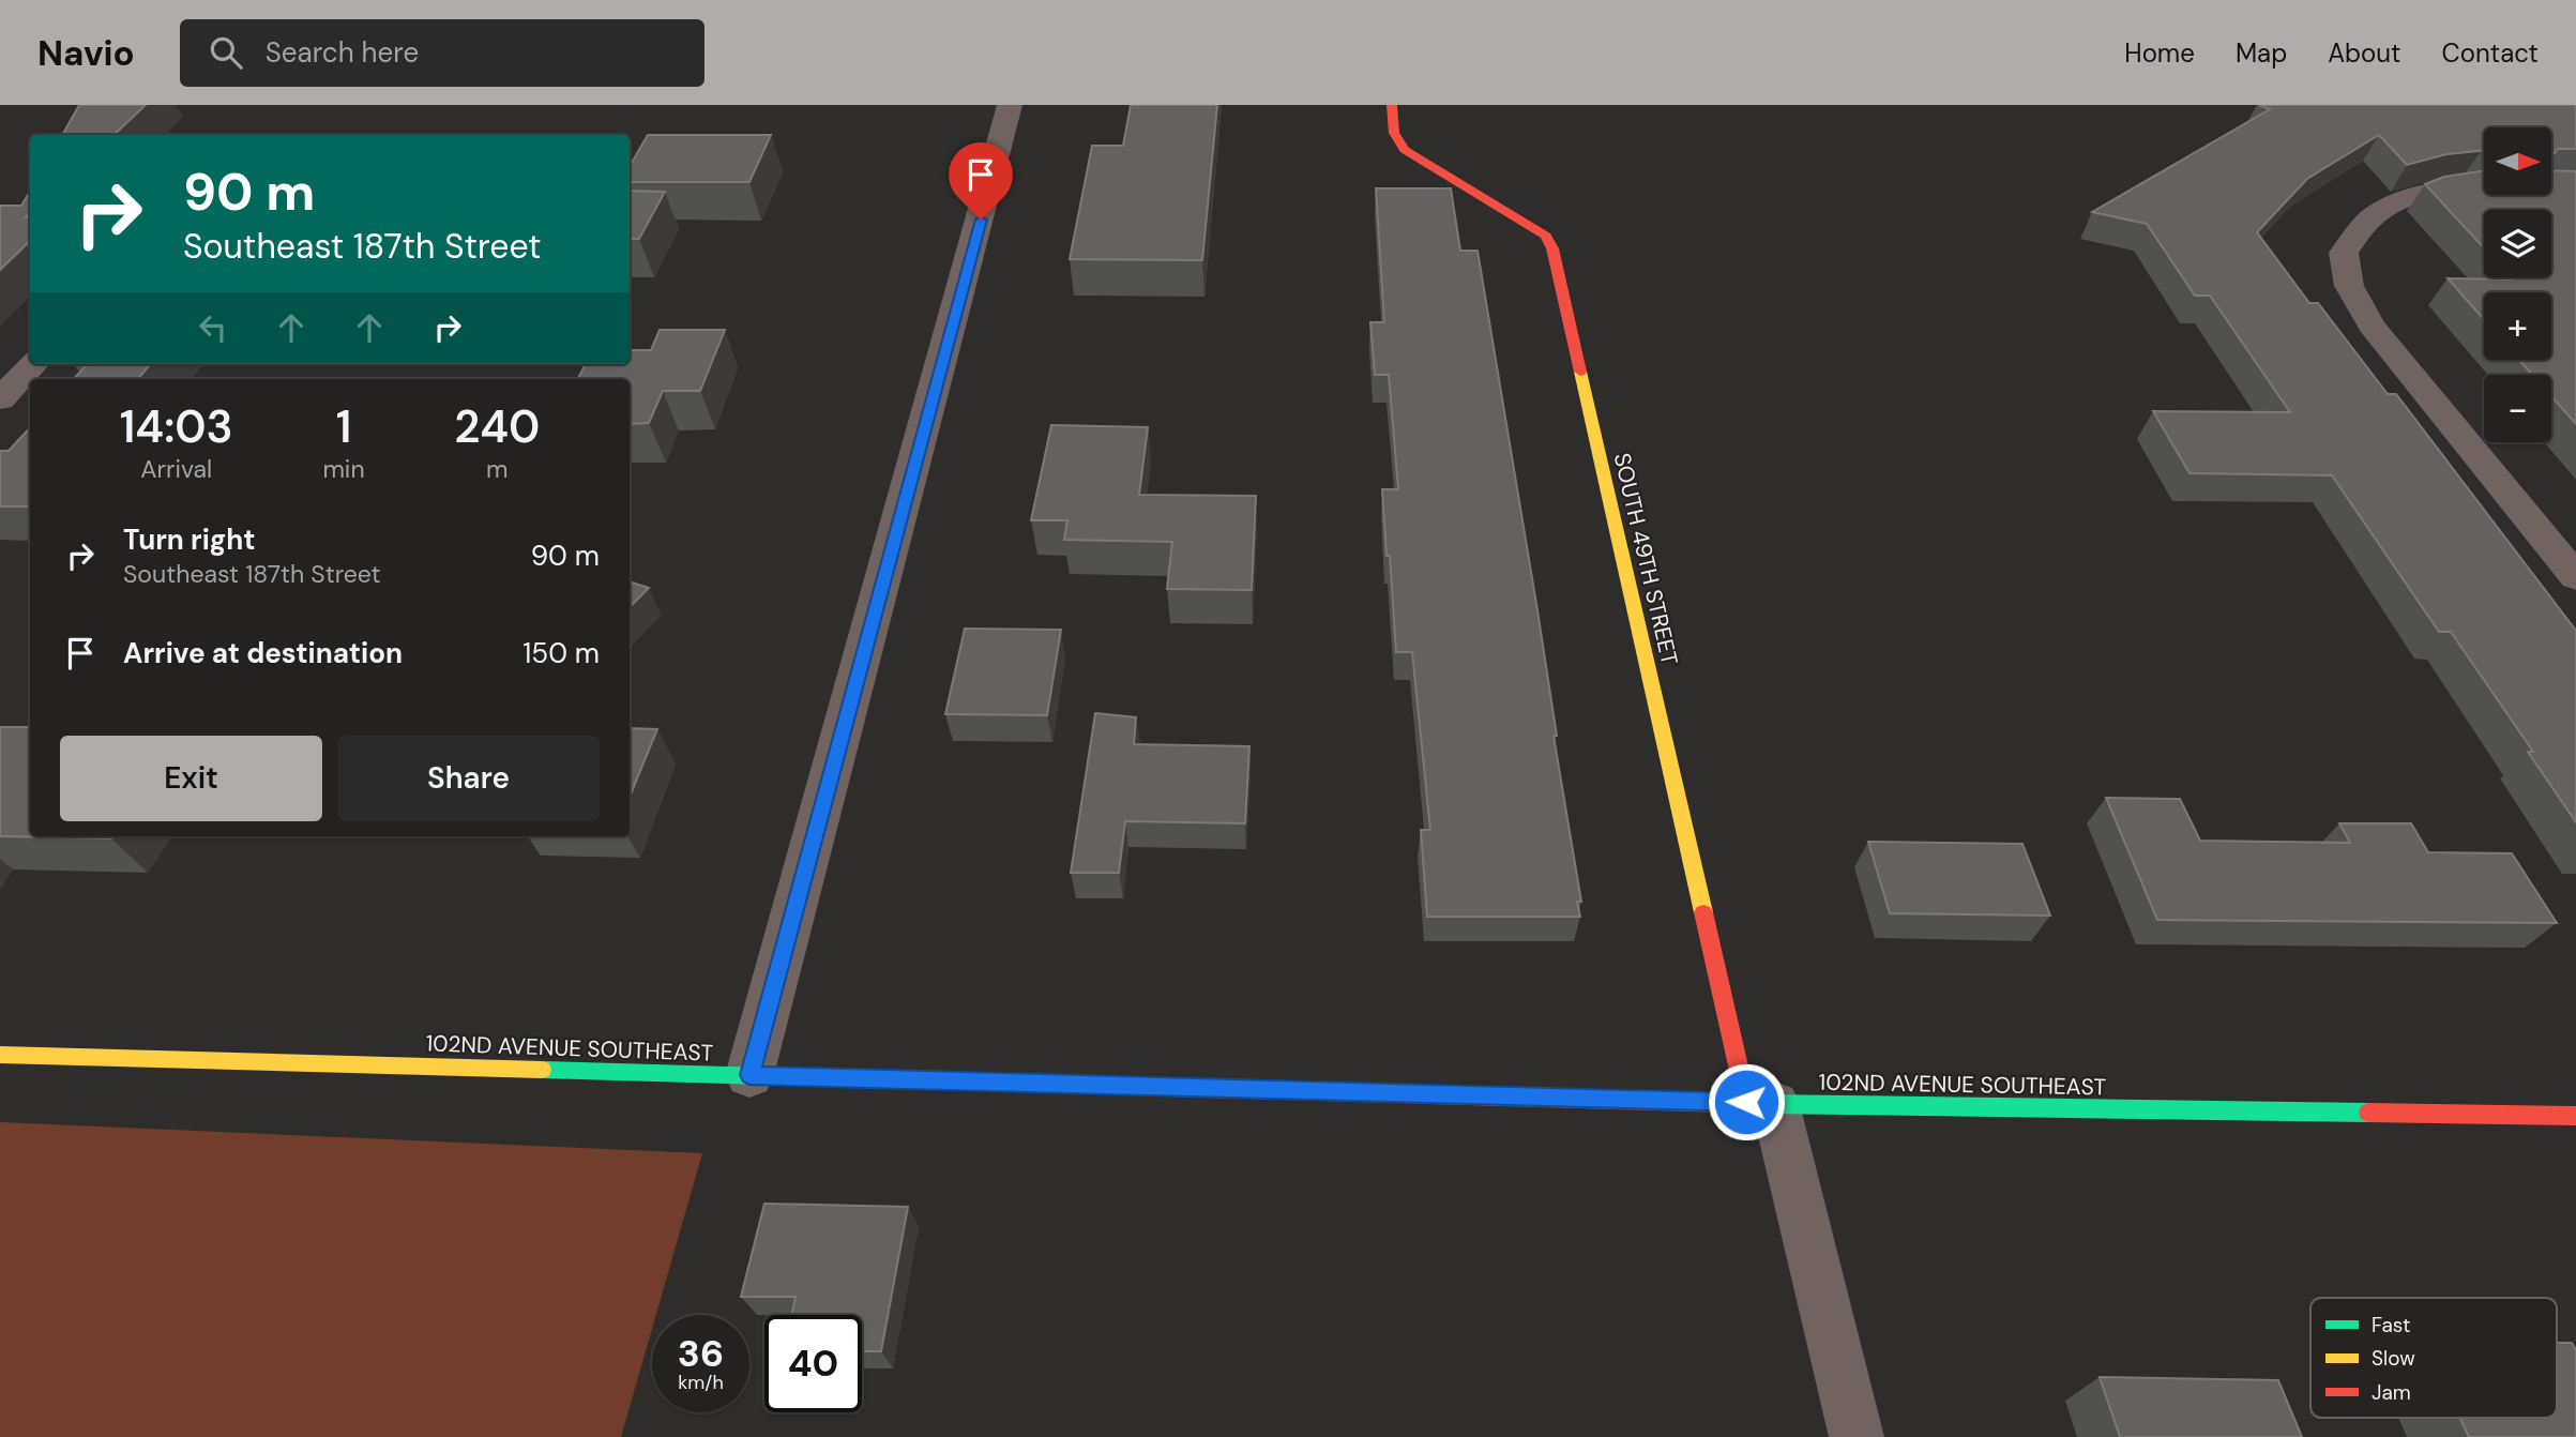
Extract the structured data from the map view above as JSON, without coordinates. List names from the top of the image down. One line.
{"streets":{"street":["SOUTH 49TH STREET","102ND AVENUE SOUTHEAST"]},"crossings":[["SOUTH 49TH STREET","102ND AVENUE SOUTHEAST"]],"legend":["Fast","Slow","Jam"],"north":"right","page":{"header":"Navio","search":"Search here","nav":["Home","Map","About","Contact"],"map_buttons":["+","−"],"turn":["90 m","Southeast 187th Street"],"eta":["14:03","Arrival","1","min","240","m"],"list":[{"name":"Turn right","note":"Southeast 187th Street","value":"90 m"},{"name":"Arrive at destination","value":"150 m"}],"buttons":["Exit","Share"],"speed":"36 km/h","limit":"40"}}
